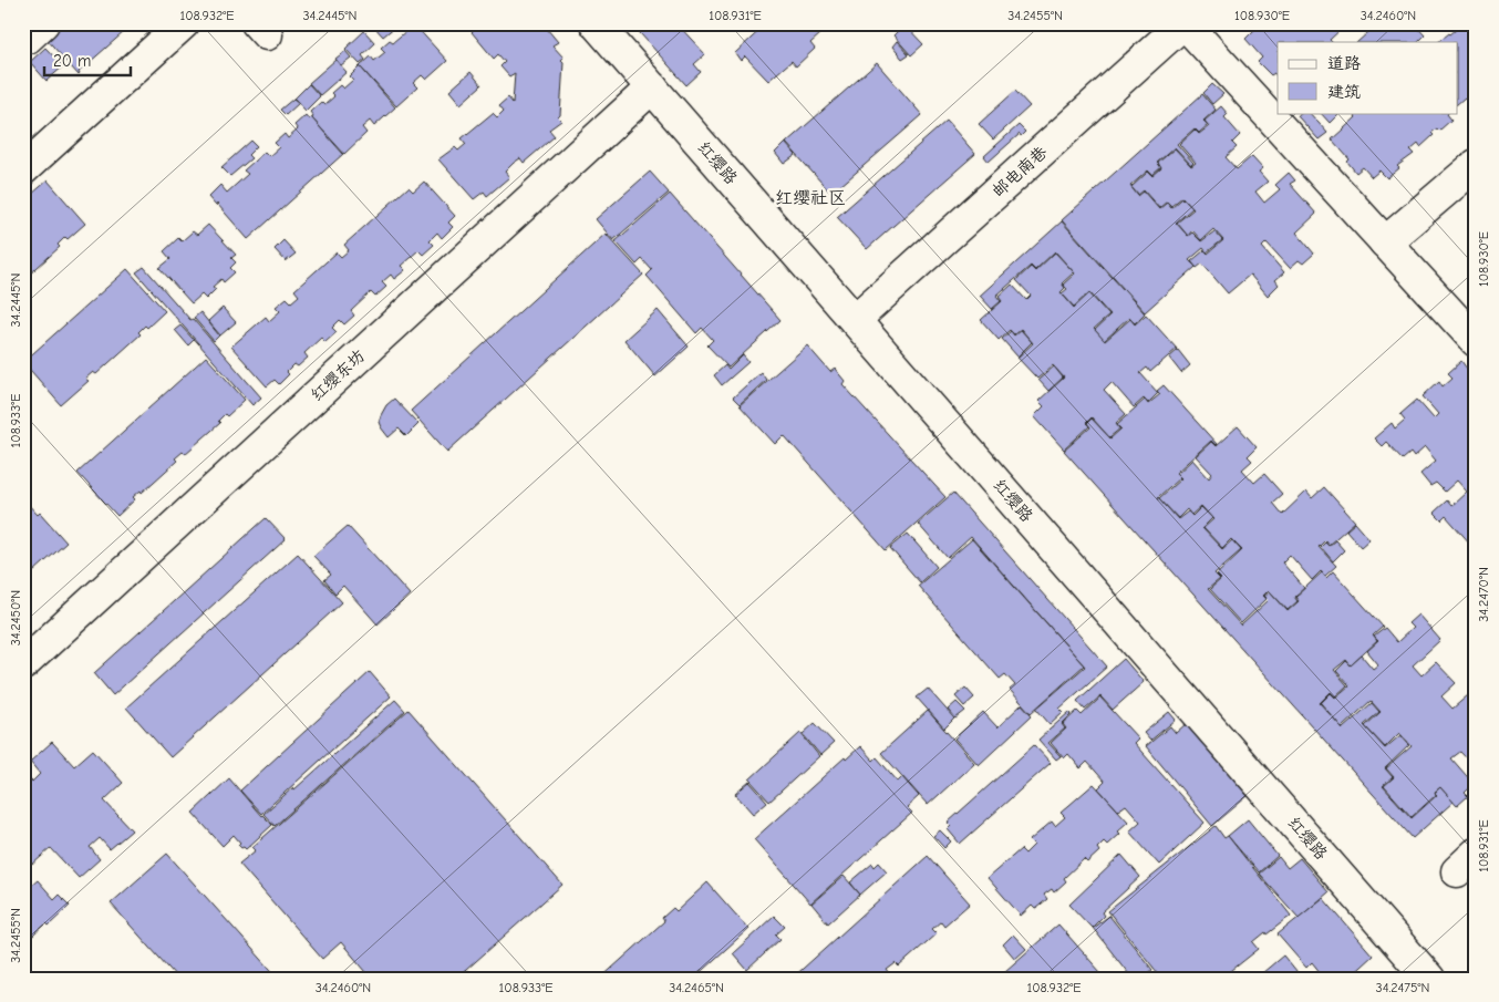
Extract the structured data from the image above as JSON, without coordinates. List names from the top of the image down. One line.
{"streets":{"street":["红缨路","邮电南巷","红缨东坊"]},"crossings":[["红缨路","邮电南巷"],["红缨路","红缨东坊"]],"districts":["红缨社区"],"legend":["道路","建筑"],"scale_bar":"20 m","coordinates":["108.932°E","34.2445°N","108.931°E","34.2455°N","108.930°E","34.2460°N","108.933°E","34.2470°N","34.2450°N","34.2465°N","34.2475°N"]}
